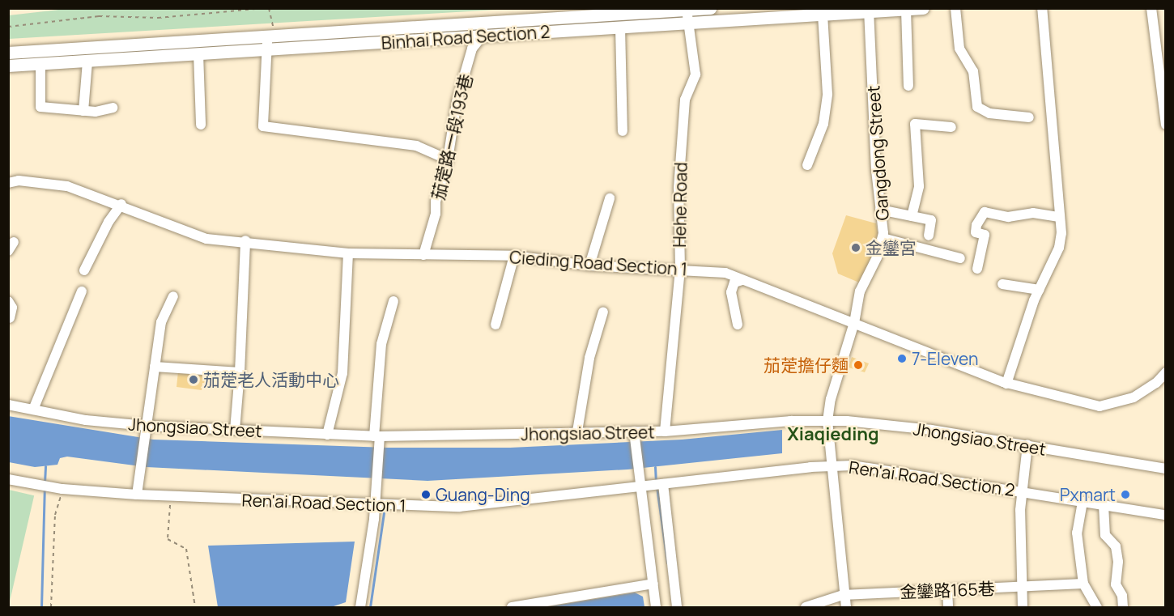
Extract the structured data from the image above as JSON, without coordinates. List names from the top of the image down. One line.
{"streets":{"main road":["Binhai Road Section 2"],"street":["茄萣路一段193巷","Gangdong Street","Hehe Road","Cieding Road Section 1","Jhongsiao Street","Ren'ai Road Section 2","Ren'ai Road Section 1","金鑾路165巷"]},"crossings":[["Binhai Road Section 2","茄萣路一段193巷"],["Binhai Road Section 2","Gangdong Street"],["Binhai Road Section 2","Hehe Road"],["茄萣路一段193巷","Cieding Road Section 1"],["Gangdong Street","Cieding Road Section 1"],["Gangdong Street","Jhongsiao Street"],["Gangdong Street","Ren'ai Road Section 2"],["Gangdong Street","金鑾路165巷"],["Hehe Road","Cieding Road Section 1"],["Hehe Road","Jhongsiao Street"],["Ren'ai Road Section 2","Ren'ai Road Section 1"]],"districts":["Xiaqieding"],"places":["金鑾宮","7-Eleven","茄萣擔仔麵","茄萣老人活動中心","Guang-Ding","Pxmart"]}
